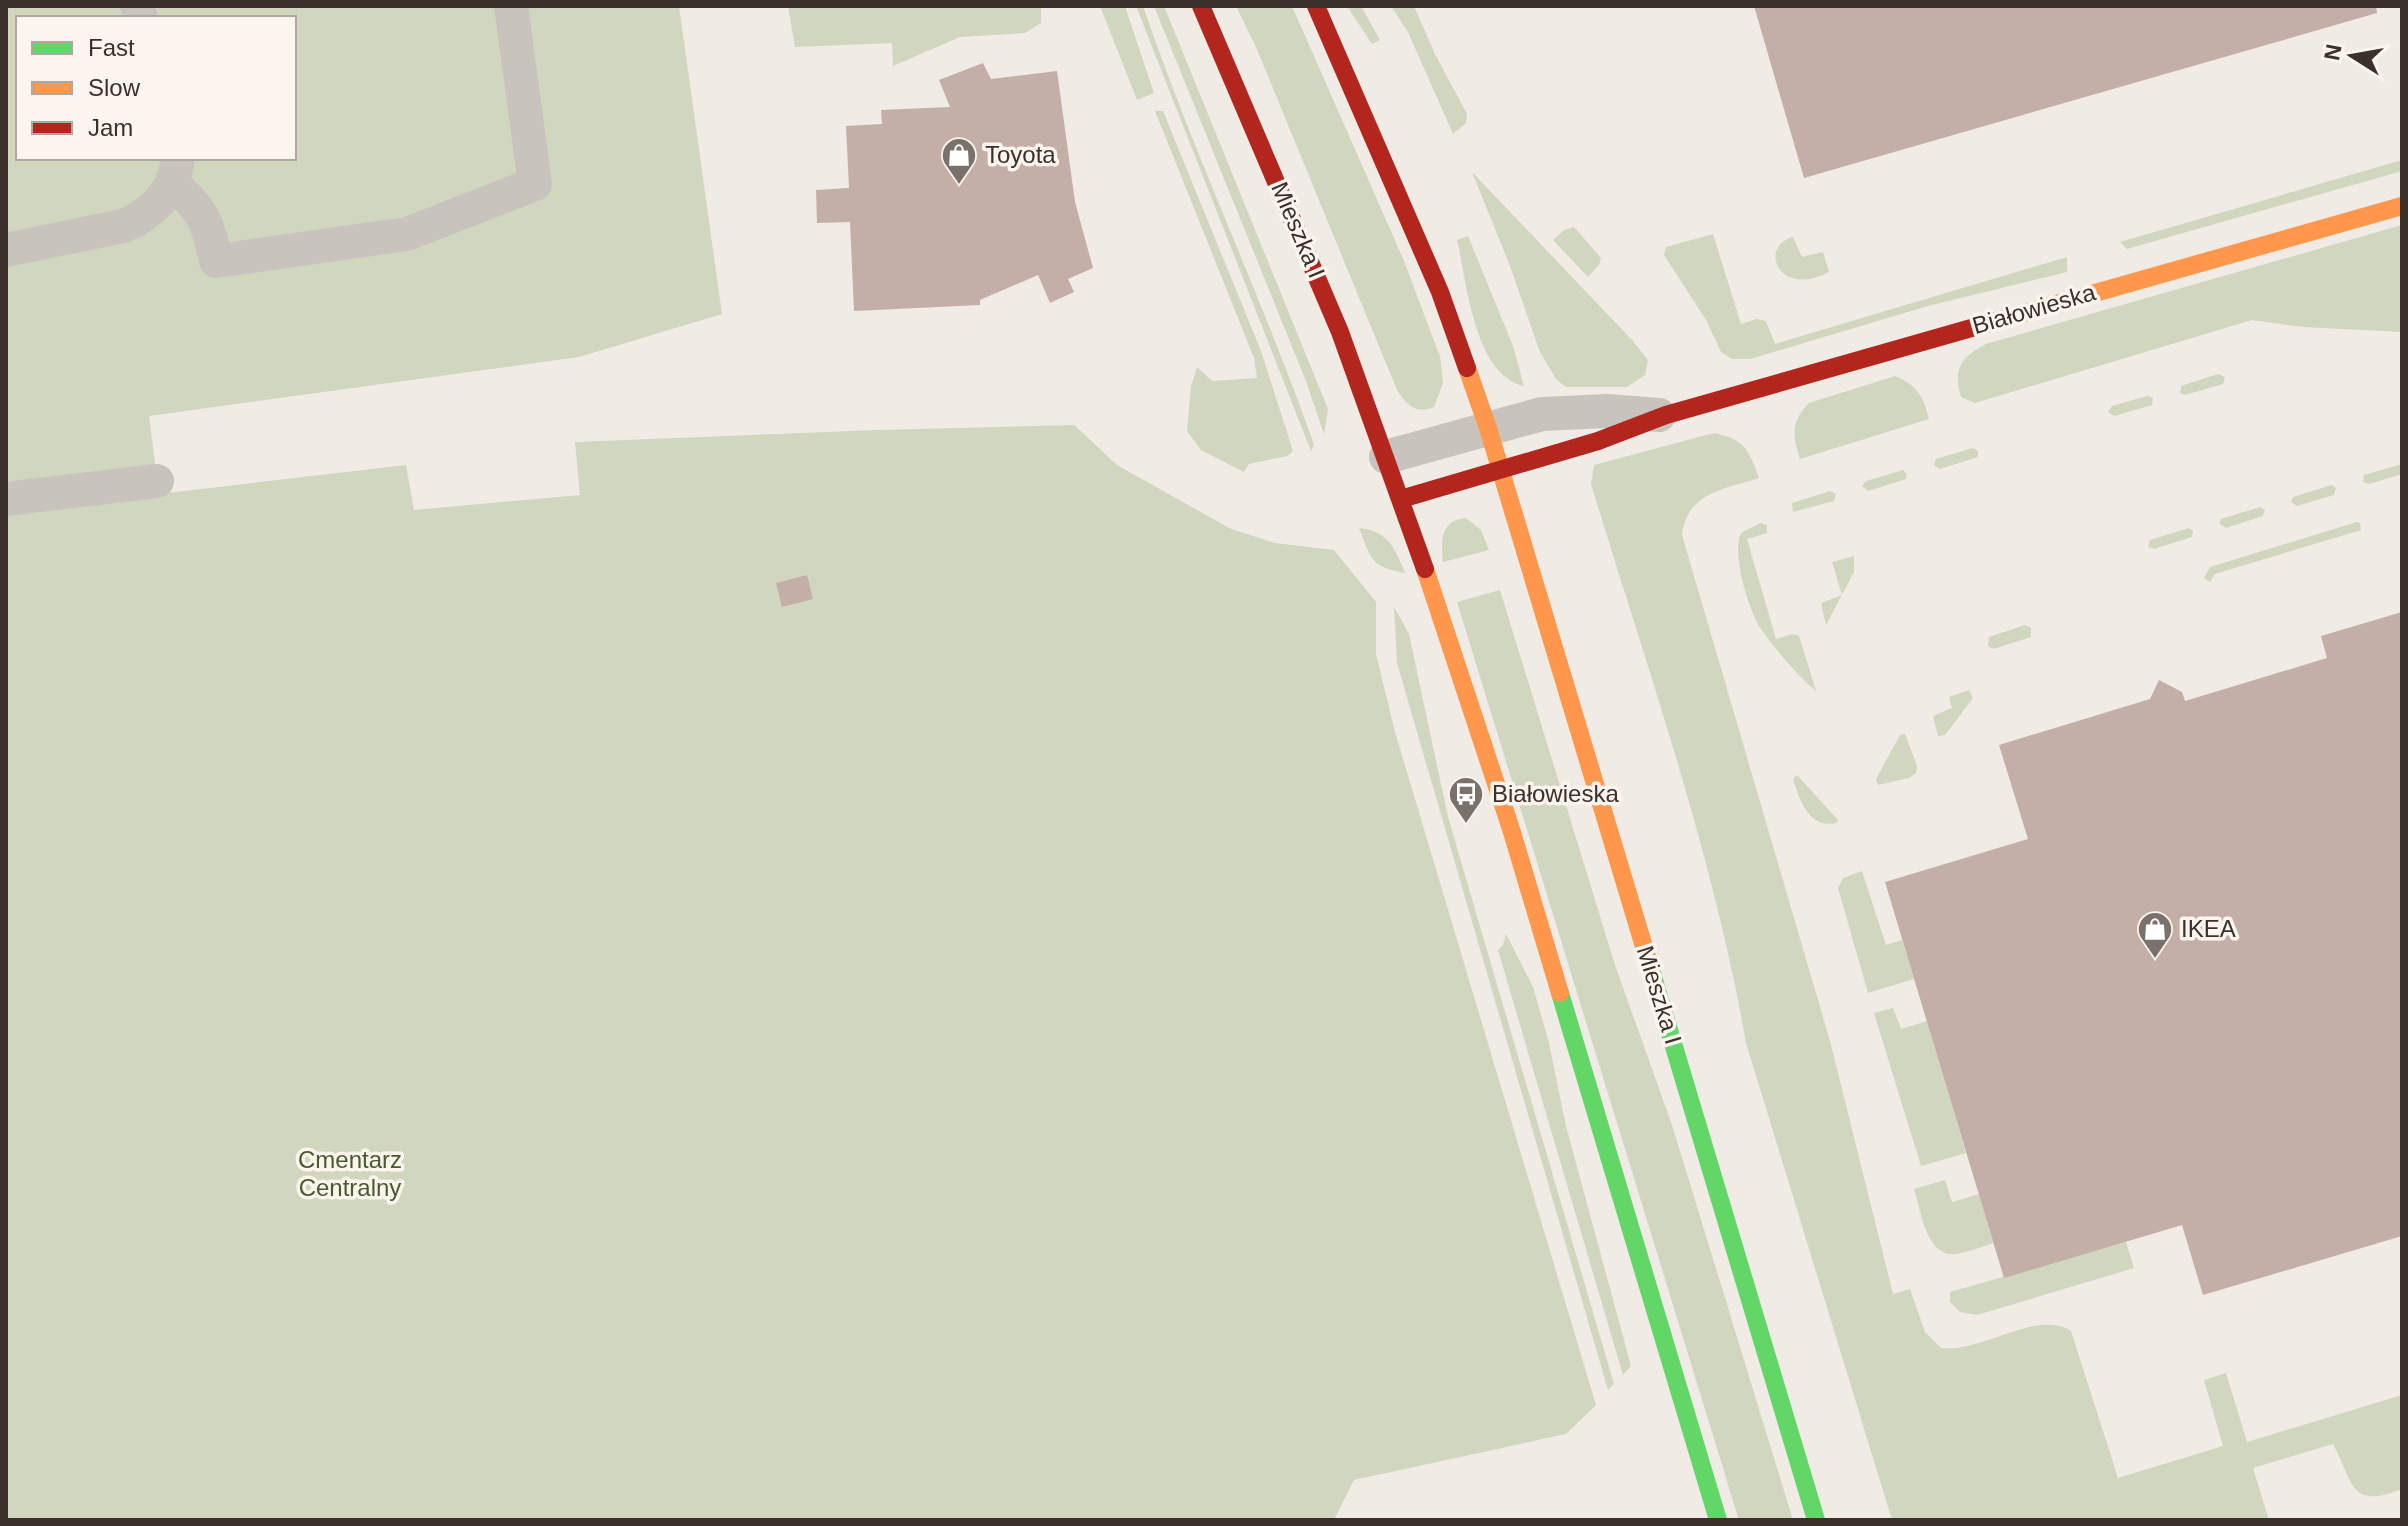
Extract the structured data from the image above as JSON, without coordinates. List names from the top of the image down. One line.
{"streets":{"main road":["Mieszka I","Białowieska"]},"crossings":[["Mieszka I","Białowieska"]],"parks":["Cmentarz Centralny"],"places":{"shop":["Toyota","IKEA"],"bus stop":["Białowieska"]},"legend":["Fast","Slow","Jam"],"north":"left"}
